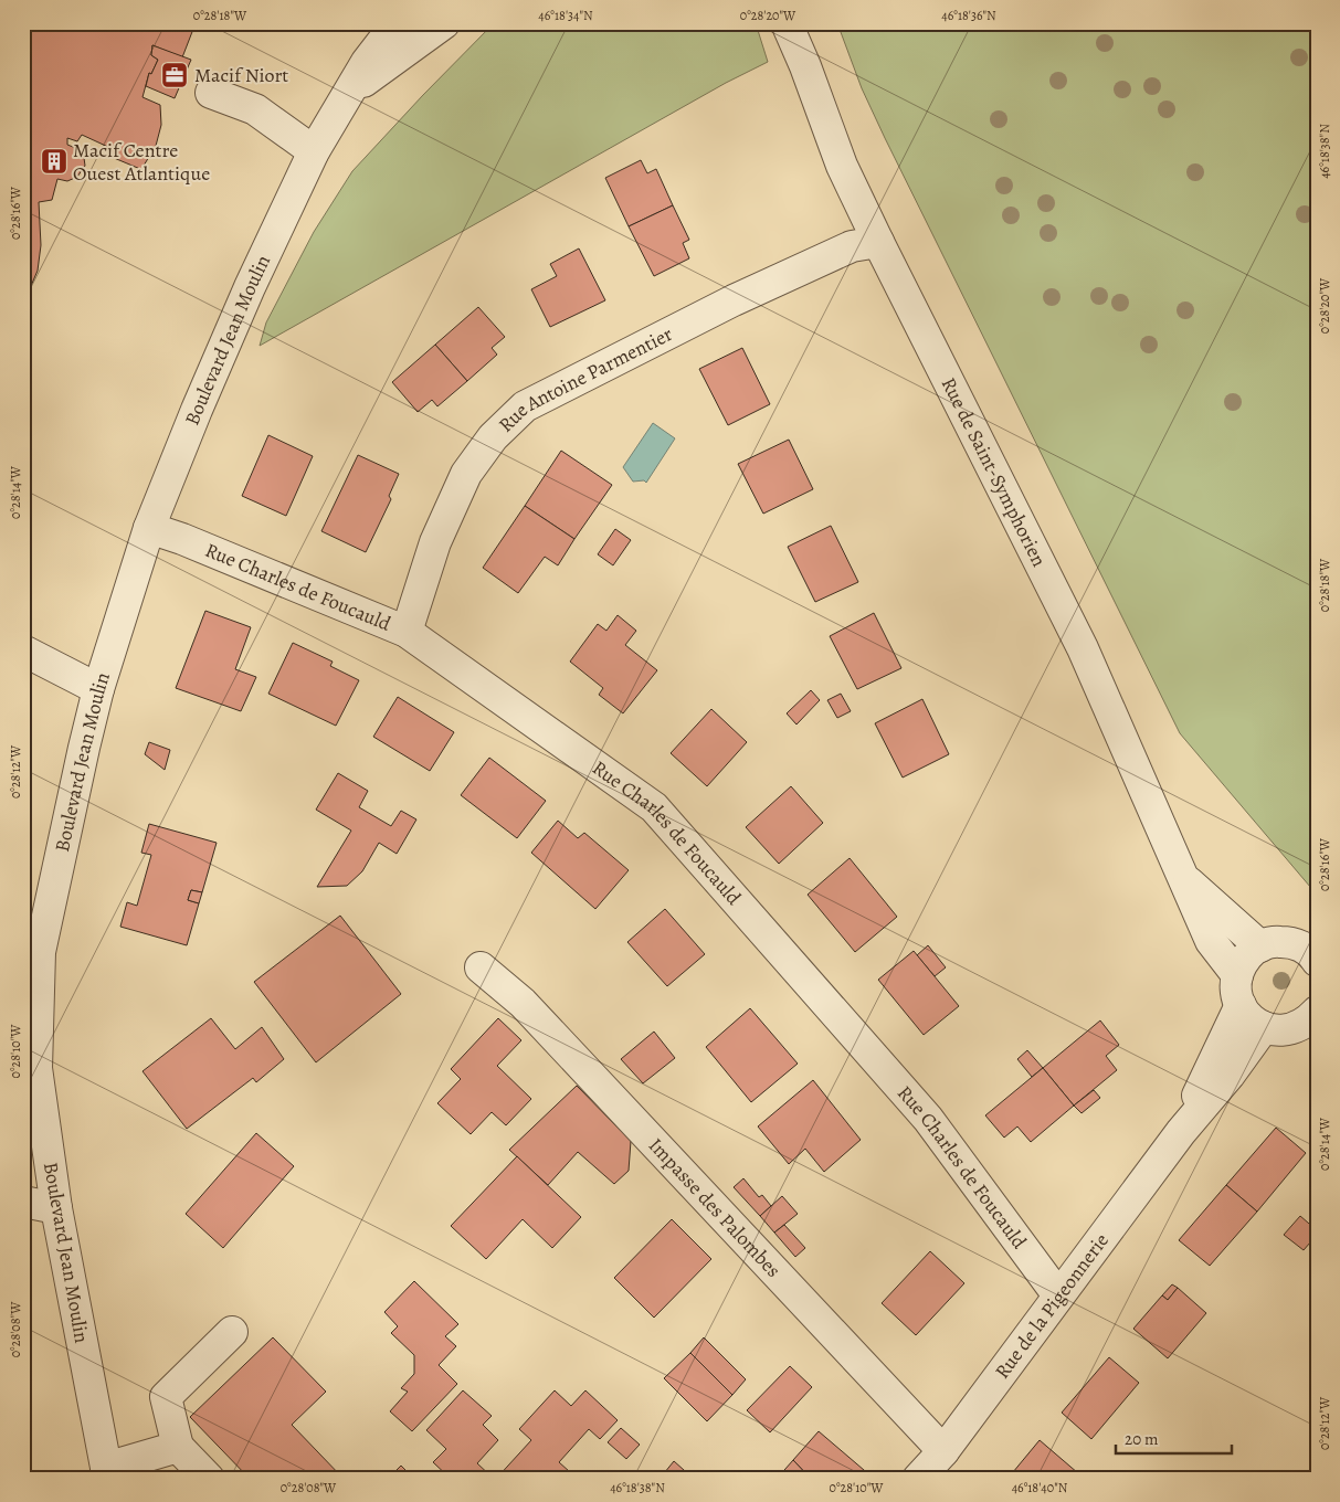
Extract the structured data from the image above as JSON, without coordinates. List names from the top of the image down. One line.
{"streets":{"street":["Boulevard Jean Moulin","Rue Antoine Parmentier","Rue de Saint-Symphorien","Rue Charles de Foucauld","Impasse des Palombes","Rue de la Pigeonnerie"]},"crossings":[["Boulevard Jean Moulin","Rue Charles de Foucauld"],["Rue Antoine Parmentier","Rue de Saint-Symphorien"],["Rue Antoine Parmentier","Rue Charles de Foucauld"],["Rue Charles de Foucauld","Rue de la Pigeonnerie"],["Impasse des Palombes","Rue de la Pigeonnerie"]],"places":{"office":["Macif Niort"],"building":["Macif Centre Ouest Atlantique"]},"scale_bar":"20 m","coordinates":["0°28'18\"W","46°18'34\"N","0°28'20\"W","46°18'36\"N","46°18'38\"N","0°28'16\"W","0°28'14\"W","0°28'12\"W","0°28'10\"W","0°28'08\"W","46°18'40\"N"]}
